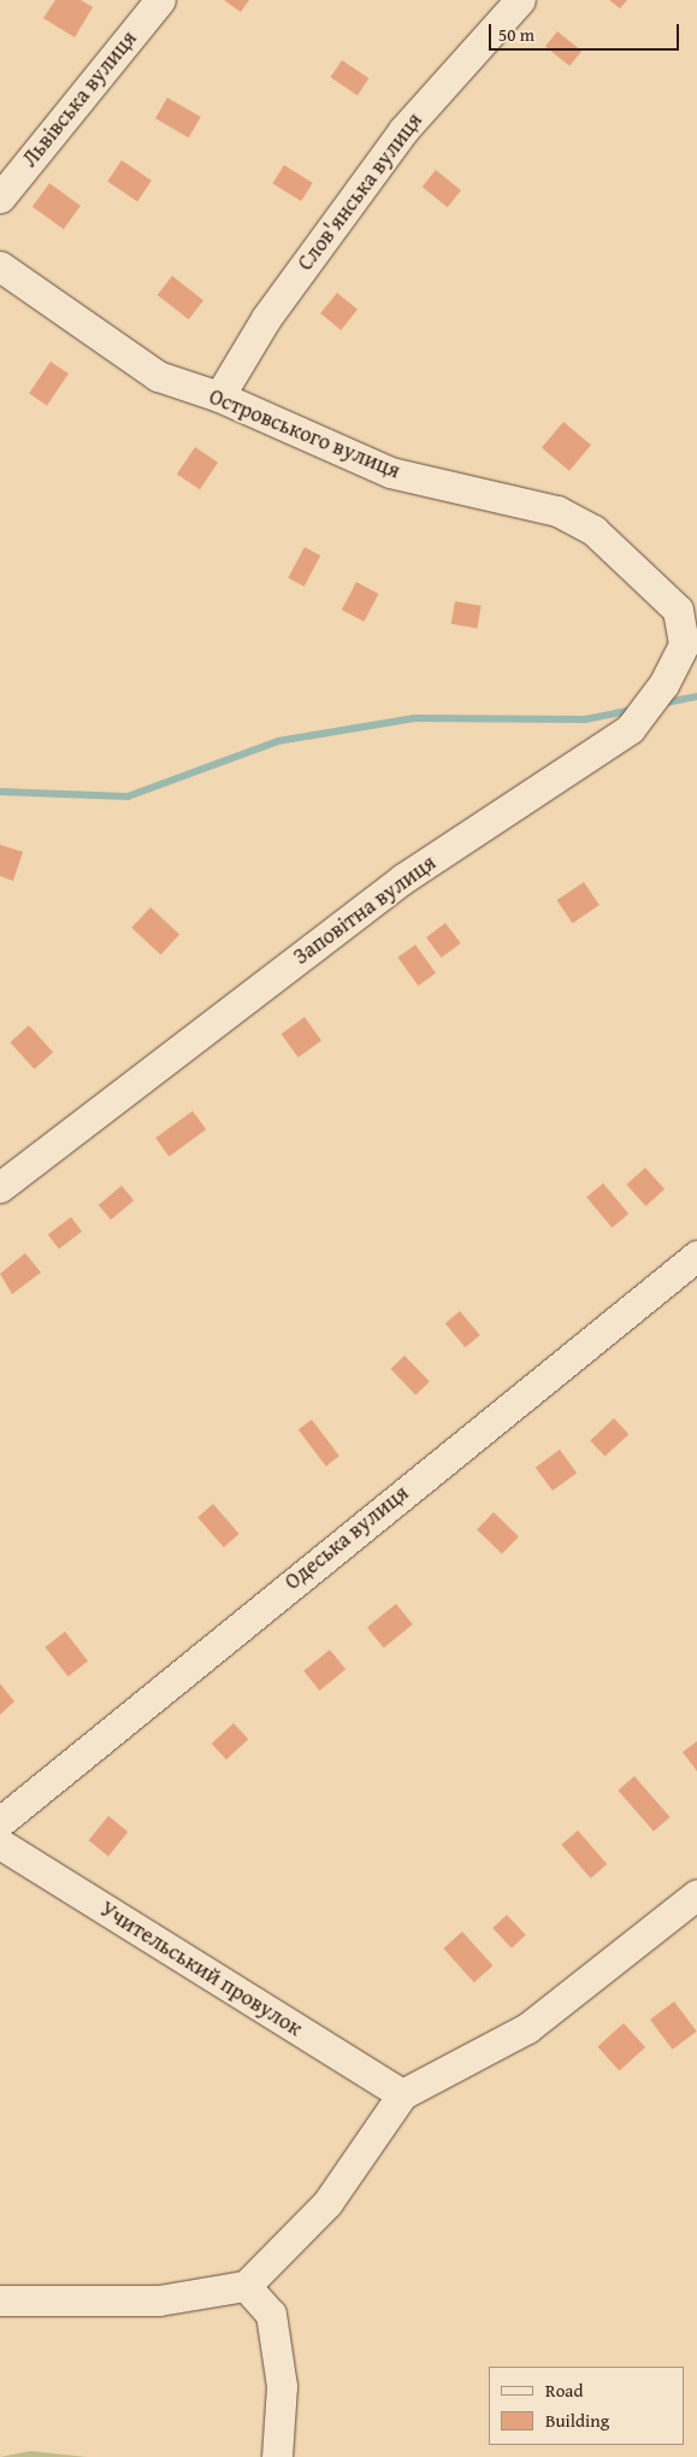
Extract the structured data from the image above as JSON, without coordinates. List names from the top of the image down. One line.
{"streets":{"street":["Львівська вулиця","Слов'янська вулиця","Островського вулиця","Заповітна вулиця","Одеська вулиця","Учительський провулок"]},"crossings":[["Слов'янська вулиця","Островського вулиця"],["Островського вулиця","Заповітна вулиця"]],"legend":["Road","Building"],"scale_bar":"50 m"}
